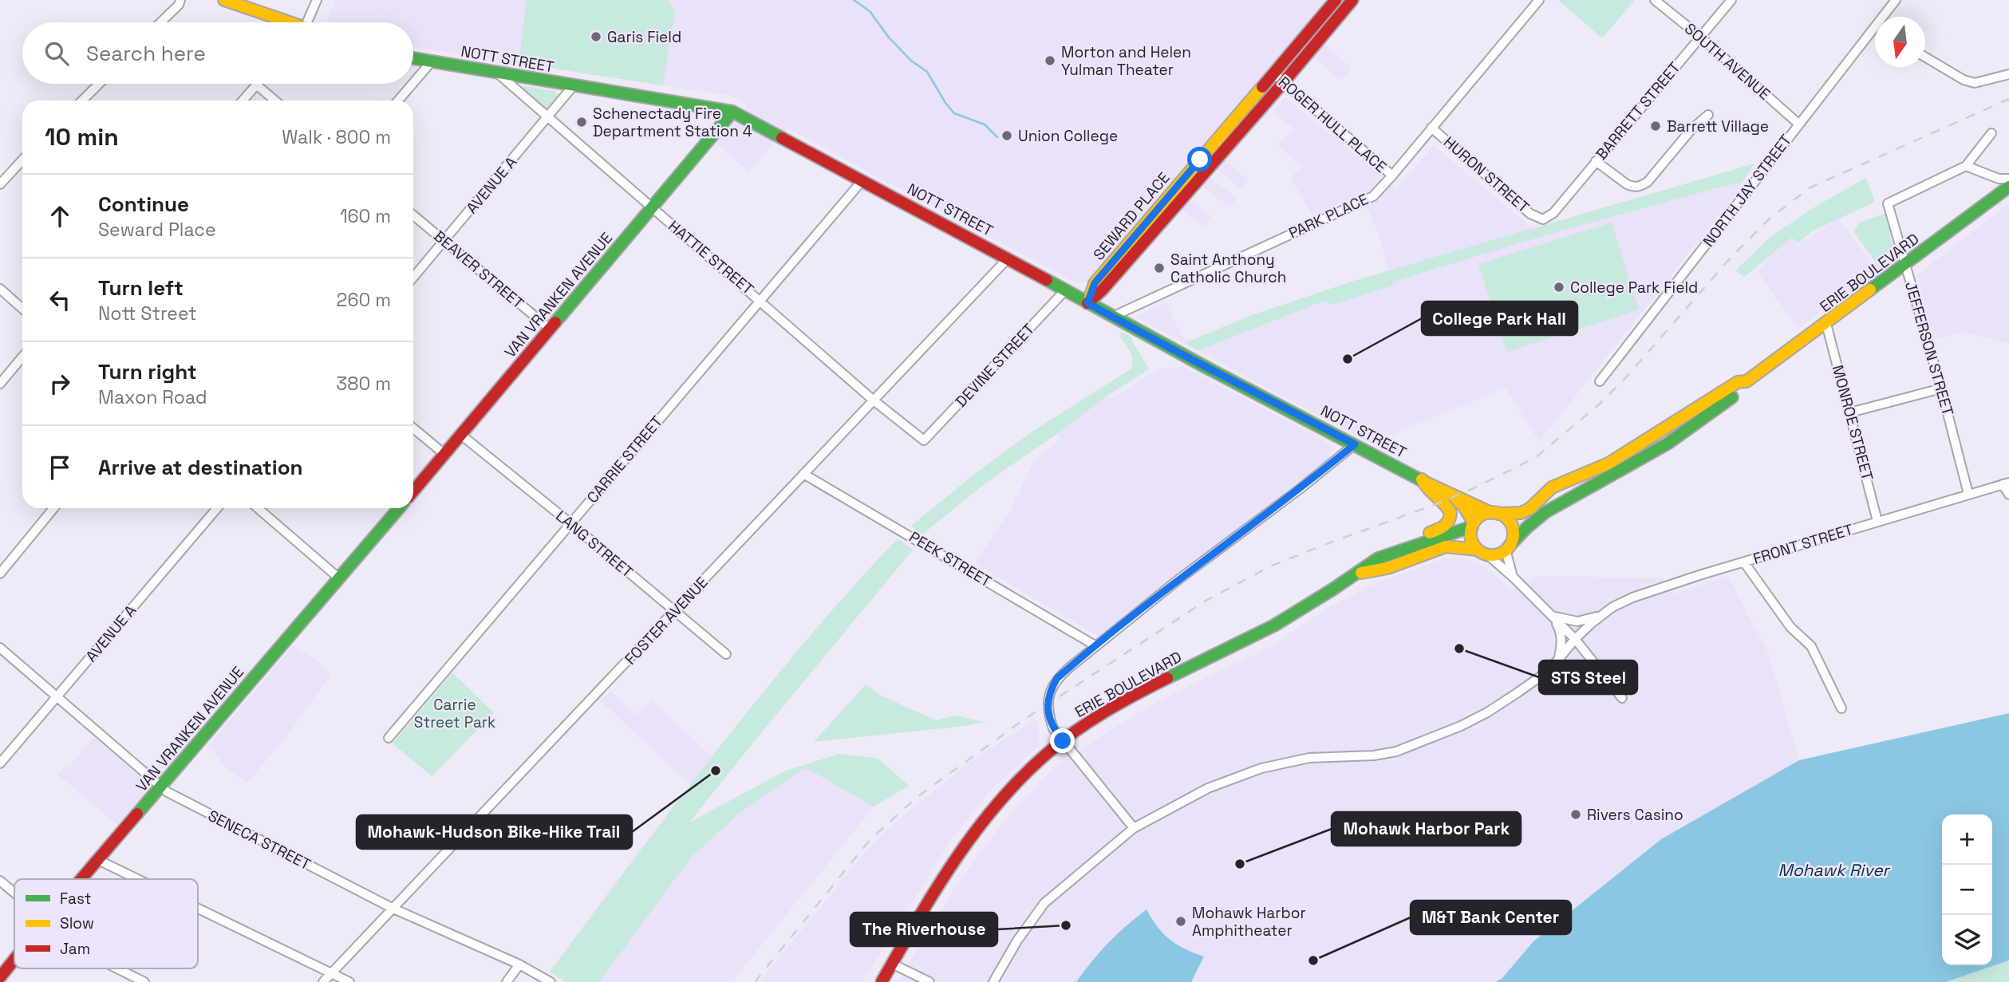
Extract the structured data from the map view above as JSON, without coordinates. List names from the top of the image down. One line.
{"streets":{"main road":["NOTT STREET","SEWARD PLACE","ERIE BOULEVARD","VAN VRANKEN AVENUE"],"street":["SOUTH AVENUE","BARRETT STREET","ROGER HULL PLACE","HURON STREET","AVENUE A","NORTH JAY STREET","PARK PLACE","HATTIE STREET","BEAVER STREET","JEFFERSON STREET","DEVINE STREET","MONROE STREET","CARRIE STREET","LANG STREET","FRONT STREET","PEEK STREET","FOSTER AVENUE","SENECA STREET"]},"crossings":[["NOTT STREET","AVENUE A"],["NOTT STREET","SEWARD PLACE"],["NOTT STREET","PARK PLACE"],["NOTT STREET","HATTIE STREET"],["NOTT STREET","ERIE BOULEVARD"],["NOTT STREET","VAN VRANKEN AVENUE"],["NOTT STREET","DEVINE STREET"],["NOTT STREET","CARRIE STREET"],["NOTT STREET","FOSTER AVENUE"],["SOUTH AVENUE","BARRETT STREET"],["SOUTH AVENUE","NORTH JAY STREET"],["BARRETT STREET","HURON STREET"],["ROGER HULL PLACE","SEWARD PLACE"],["ROGER HULL PLACE","PARK PLACE"],["HURON STREET","PARK PLACE"],["AVENUE A","HATTIE STREET"],["AVENUE A","BEAVER STREET"],["AVENUE A","SENECA STREET"],["HATTIE STREET","VAN VRANKEN AVENUE"],["HATTIE STREET","DEVINE STREET"],["HATTIE STREET","CARRIE STREET"],["HATTIE STREET","FOSTER AVENUE"],["BEAVER STREET","VAN VRANKEN AVENUE"],["ERIE BOULEVARD","JEFFERSON STREET"],["ERIE BOULEVARD","MONROE STREET"],["VAN VRANKEN AVENUE","LANG STREET"],["VAN VRANKEN AVENUE","SENECA STREET"],["JEFFERSON STREET","FRONT STREET"],["MONROE STREET","FRONT STREET"],["CARRIE STREET","LANG STREET"],["LANG STREET","FOSTER AVENUE"],["PEEK STREET","FOSTER AVENUE"],["FOSTER AVENUE","SENECA STREET"]],"water":["Mohawk River"],"parks":["Carrie Street Park"],"places":["Garis Field","Morton and Helen Yulman Theater","Schenectady Fire Department Station 4","Barrett Village","Union College","Saint Anthony Catholic Church","College Park Field","College Park Hall","STS Steel","Mohawk-Hudson Bike-Hike Trail","Rivers Casino","Mohawk Harbor Park","Mohawk Harbor Amphitheater","The Riverhouse","M&T Bank Center"],"legend":["Fast","Slow","Jam"],"north":"bottom","page":{"search":"Search here","heading":["10 min","Walk · 800 m"],"list":[["Continue","Seward Place","160 m"],["Turn left","Nott Street","260 m"],["Turn right","Maxon Road","380 m"],"Arrive at destination"],"map_buttons":["+","−"]}}
